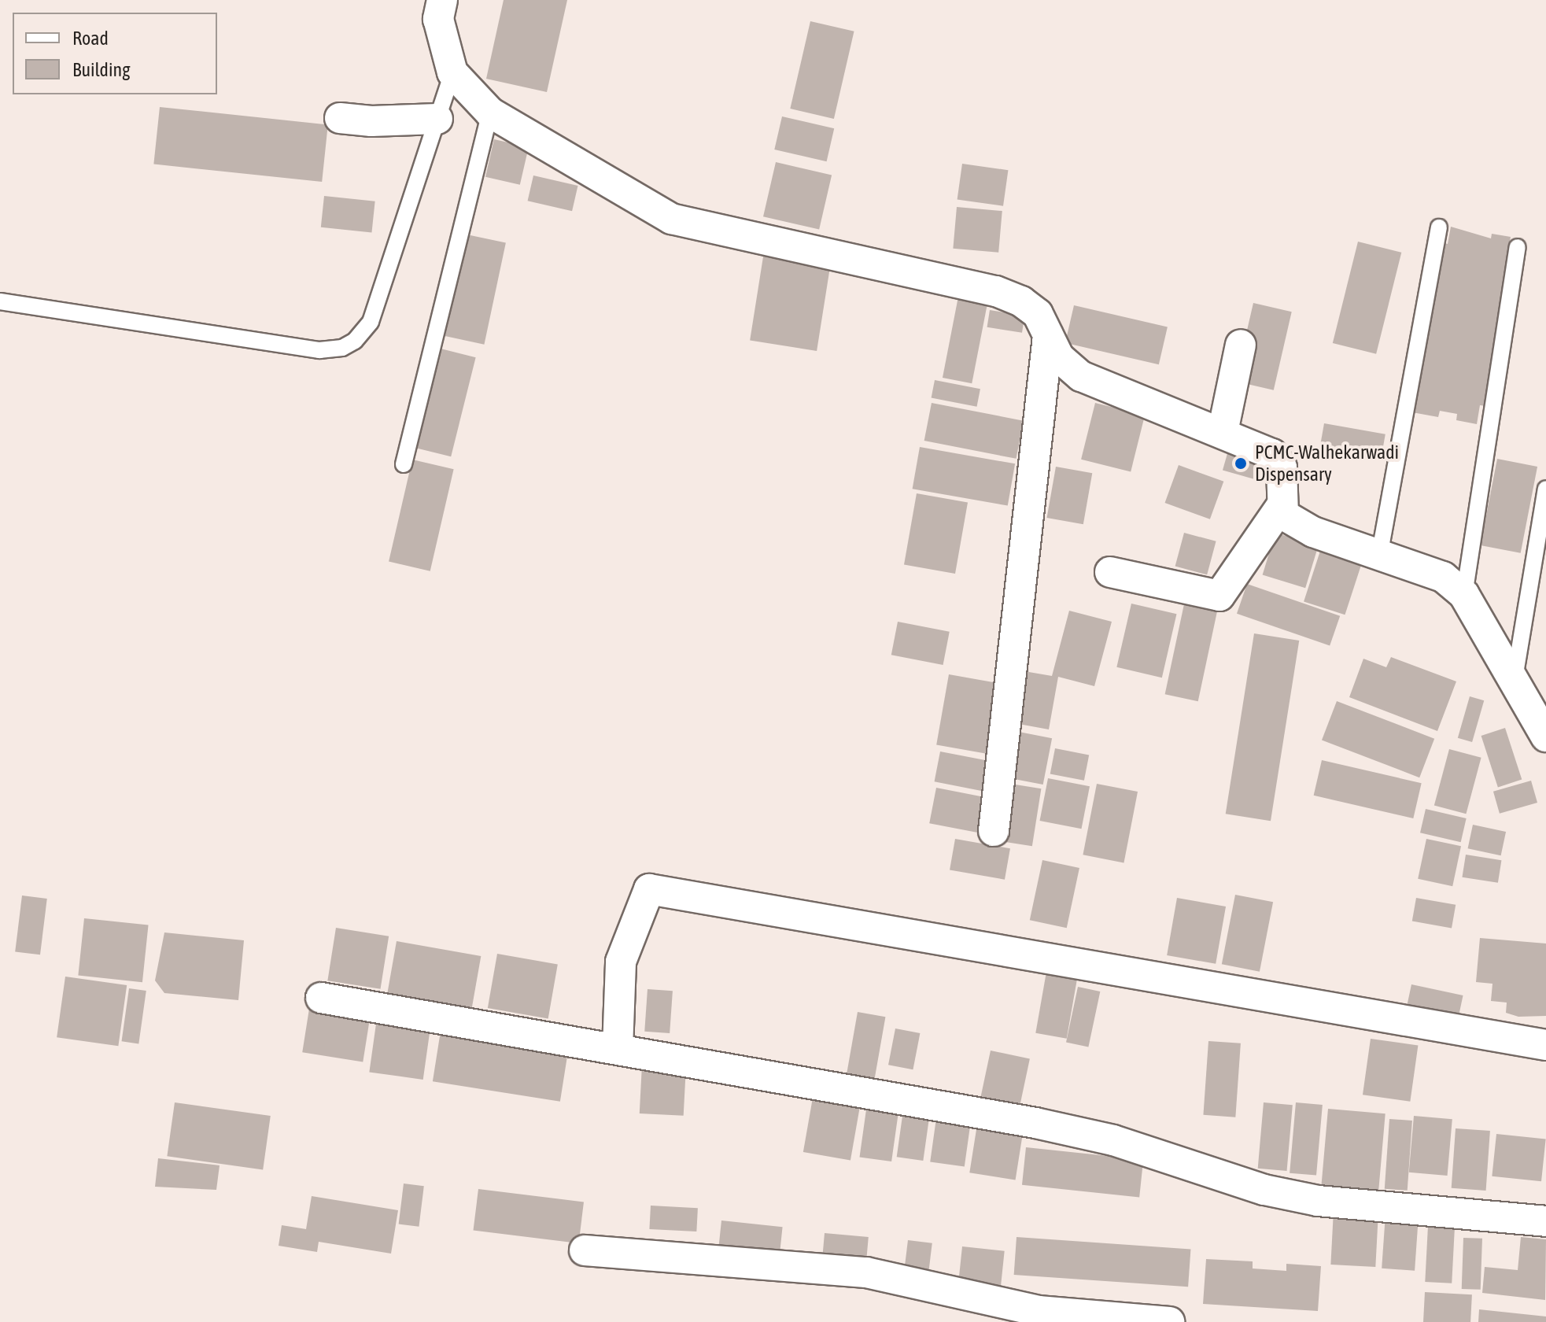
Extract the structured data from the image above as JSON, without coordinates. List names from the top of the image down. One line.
{"places":["PCMC-Walhekarwadi Dispensary"],"legend":["Road","Building"]}
